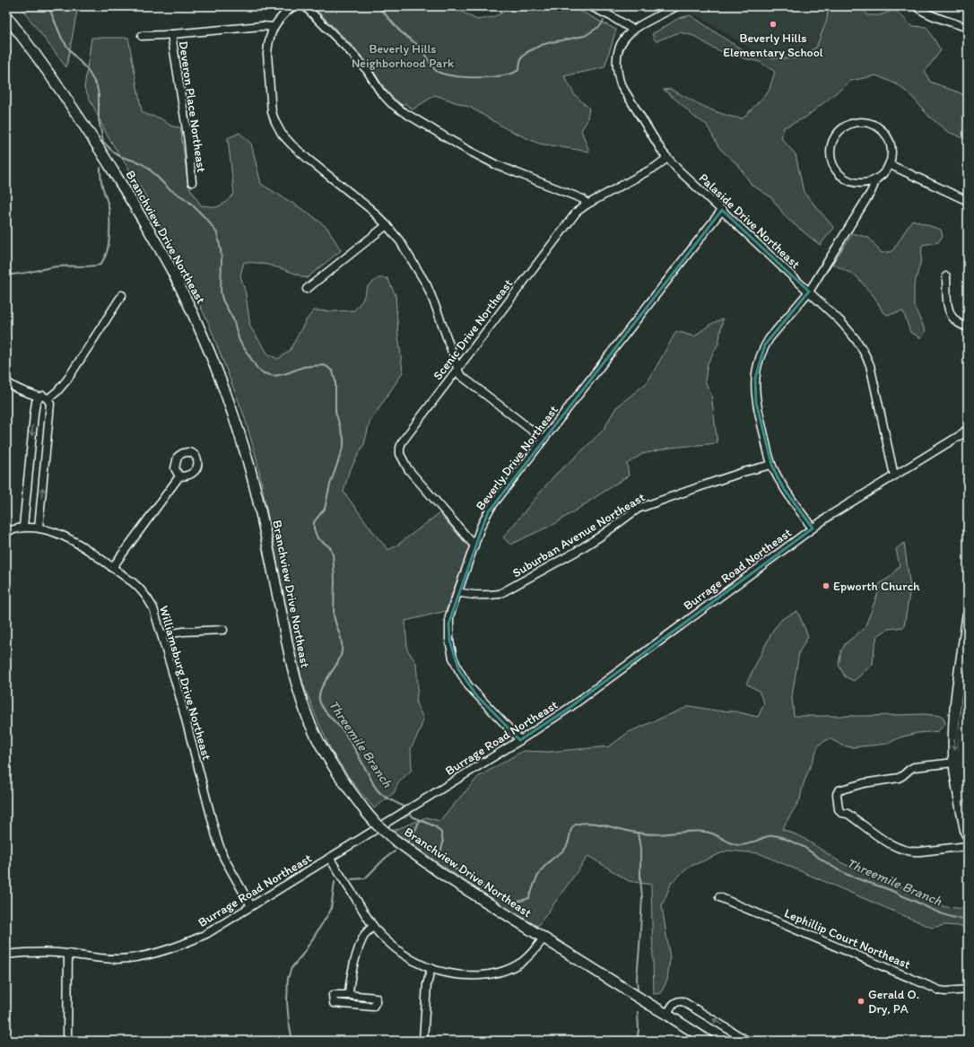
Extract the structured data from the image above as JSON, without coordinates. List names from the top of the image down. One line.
{"streets":{"main road":["Branchview Drive Northeast"],"street":["Deveron Place Northeast","Palaside Drive Northeast","Scenic Drive Northeast","Beverly Drive Northeast","Suburban Avenue Northeast","Burrage Road Northeast","Williamsburg Drive Northeast","Lephillip Court Northeast"]},"crossings":[["Palaside Drive Northeast","Scenic Drive Northeast"],["Palaside Drive Northeast","Beverly Drive Northeast"],["Palaside Drive Northeast","Burrage Road Northeast"],["Scenic Drive Northeast","Beverly Drive Northeast"],["Beverly Drive Northeast","Suburban Avenue Northeast"],["Beverly Drive Northeast","Burrage Road Northeast"],["Burrage Road Northeast","Williamsburg Drive Northeast"]],"water":["Threemile Branch"],"parks":["Beverly Hills Neighborhood Park"],"places":["Beverly Hills Elementary School","Epworth Church","Gerald O. Dry, PA"]}
